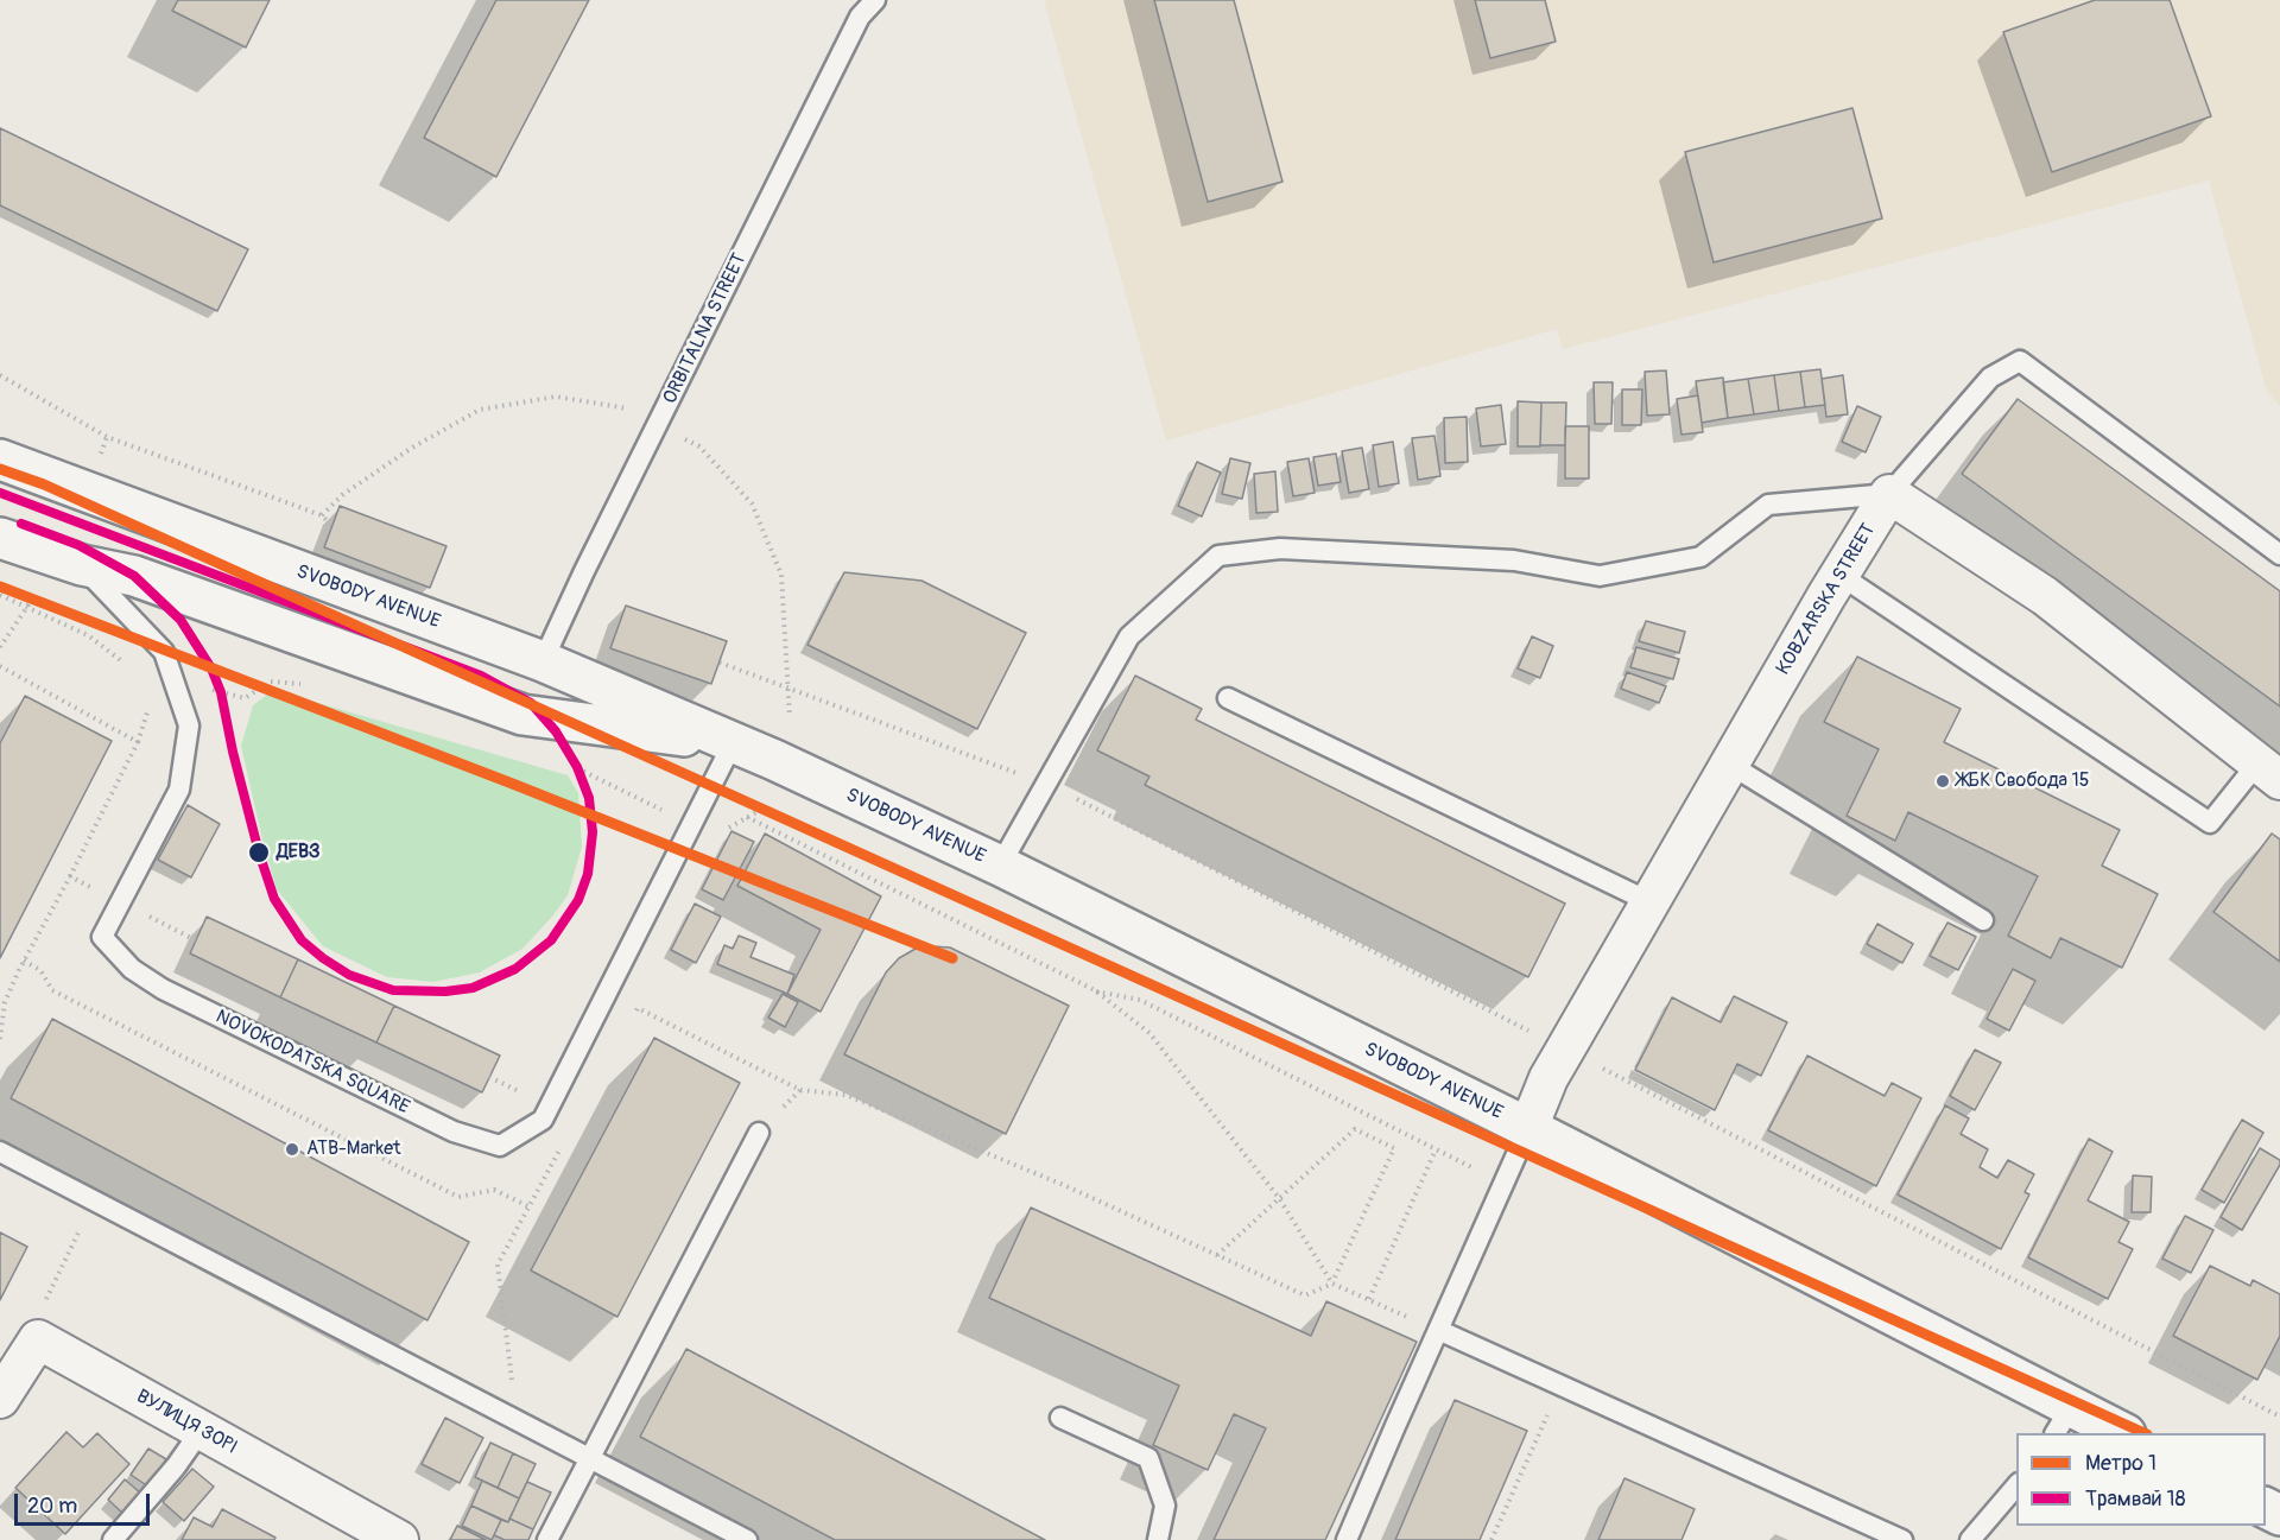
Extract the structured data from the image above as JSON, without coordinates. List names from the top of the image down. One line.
{"streets":{"main road":["SVOBODY AVENUE"],"street":["KOBZARSKA STREET","ВУЛИЦЯ ЗОРІ"],"lane":["ORBITALNA STREET","NOVOKODATSKA SQUARE"]},"crossings":[["ORBITALNA STREET","SVOBODY AVENUE"],["SVOBODY AVENUE","KOBZARSKA STREET"],["SVOBODY AVENUE","NOVOKODATSKA SQUARE"]],"places":["ЖБК Свобода 15","ДЕВЗ","ATB-Market"],"lines":["metro line 1","tram line 18"],"legend":["Метро 1","Трамвай 18"],"scale_bar":"20 m"}
